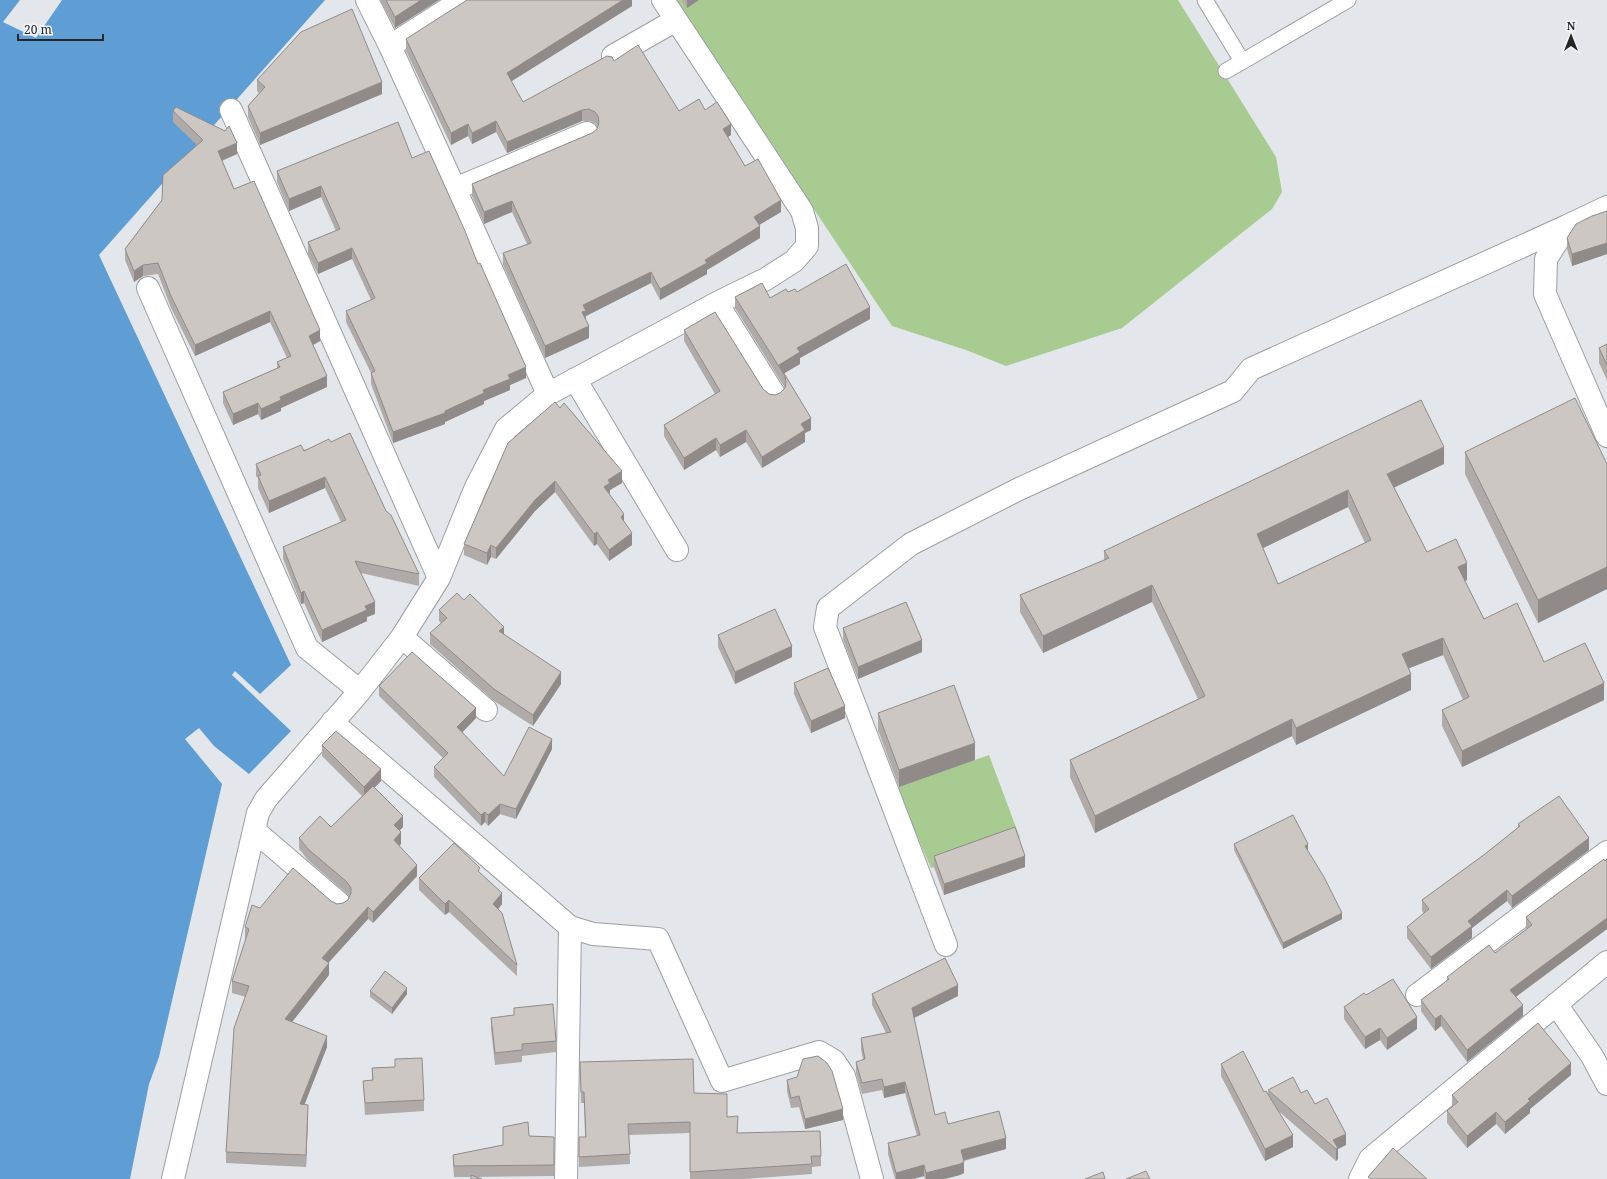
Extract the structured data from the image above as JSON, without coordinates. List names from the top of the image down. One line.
{"scale_bar":"20 m","north":"top"}
